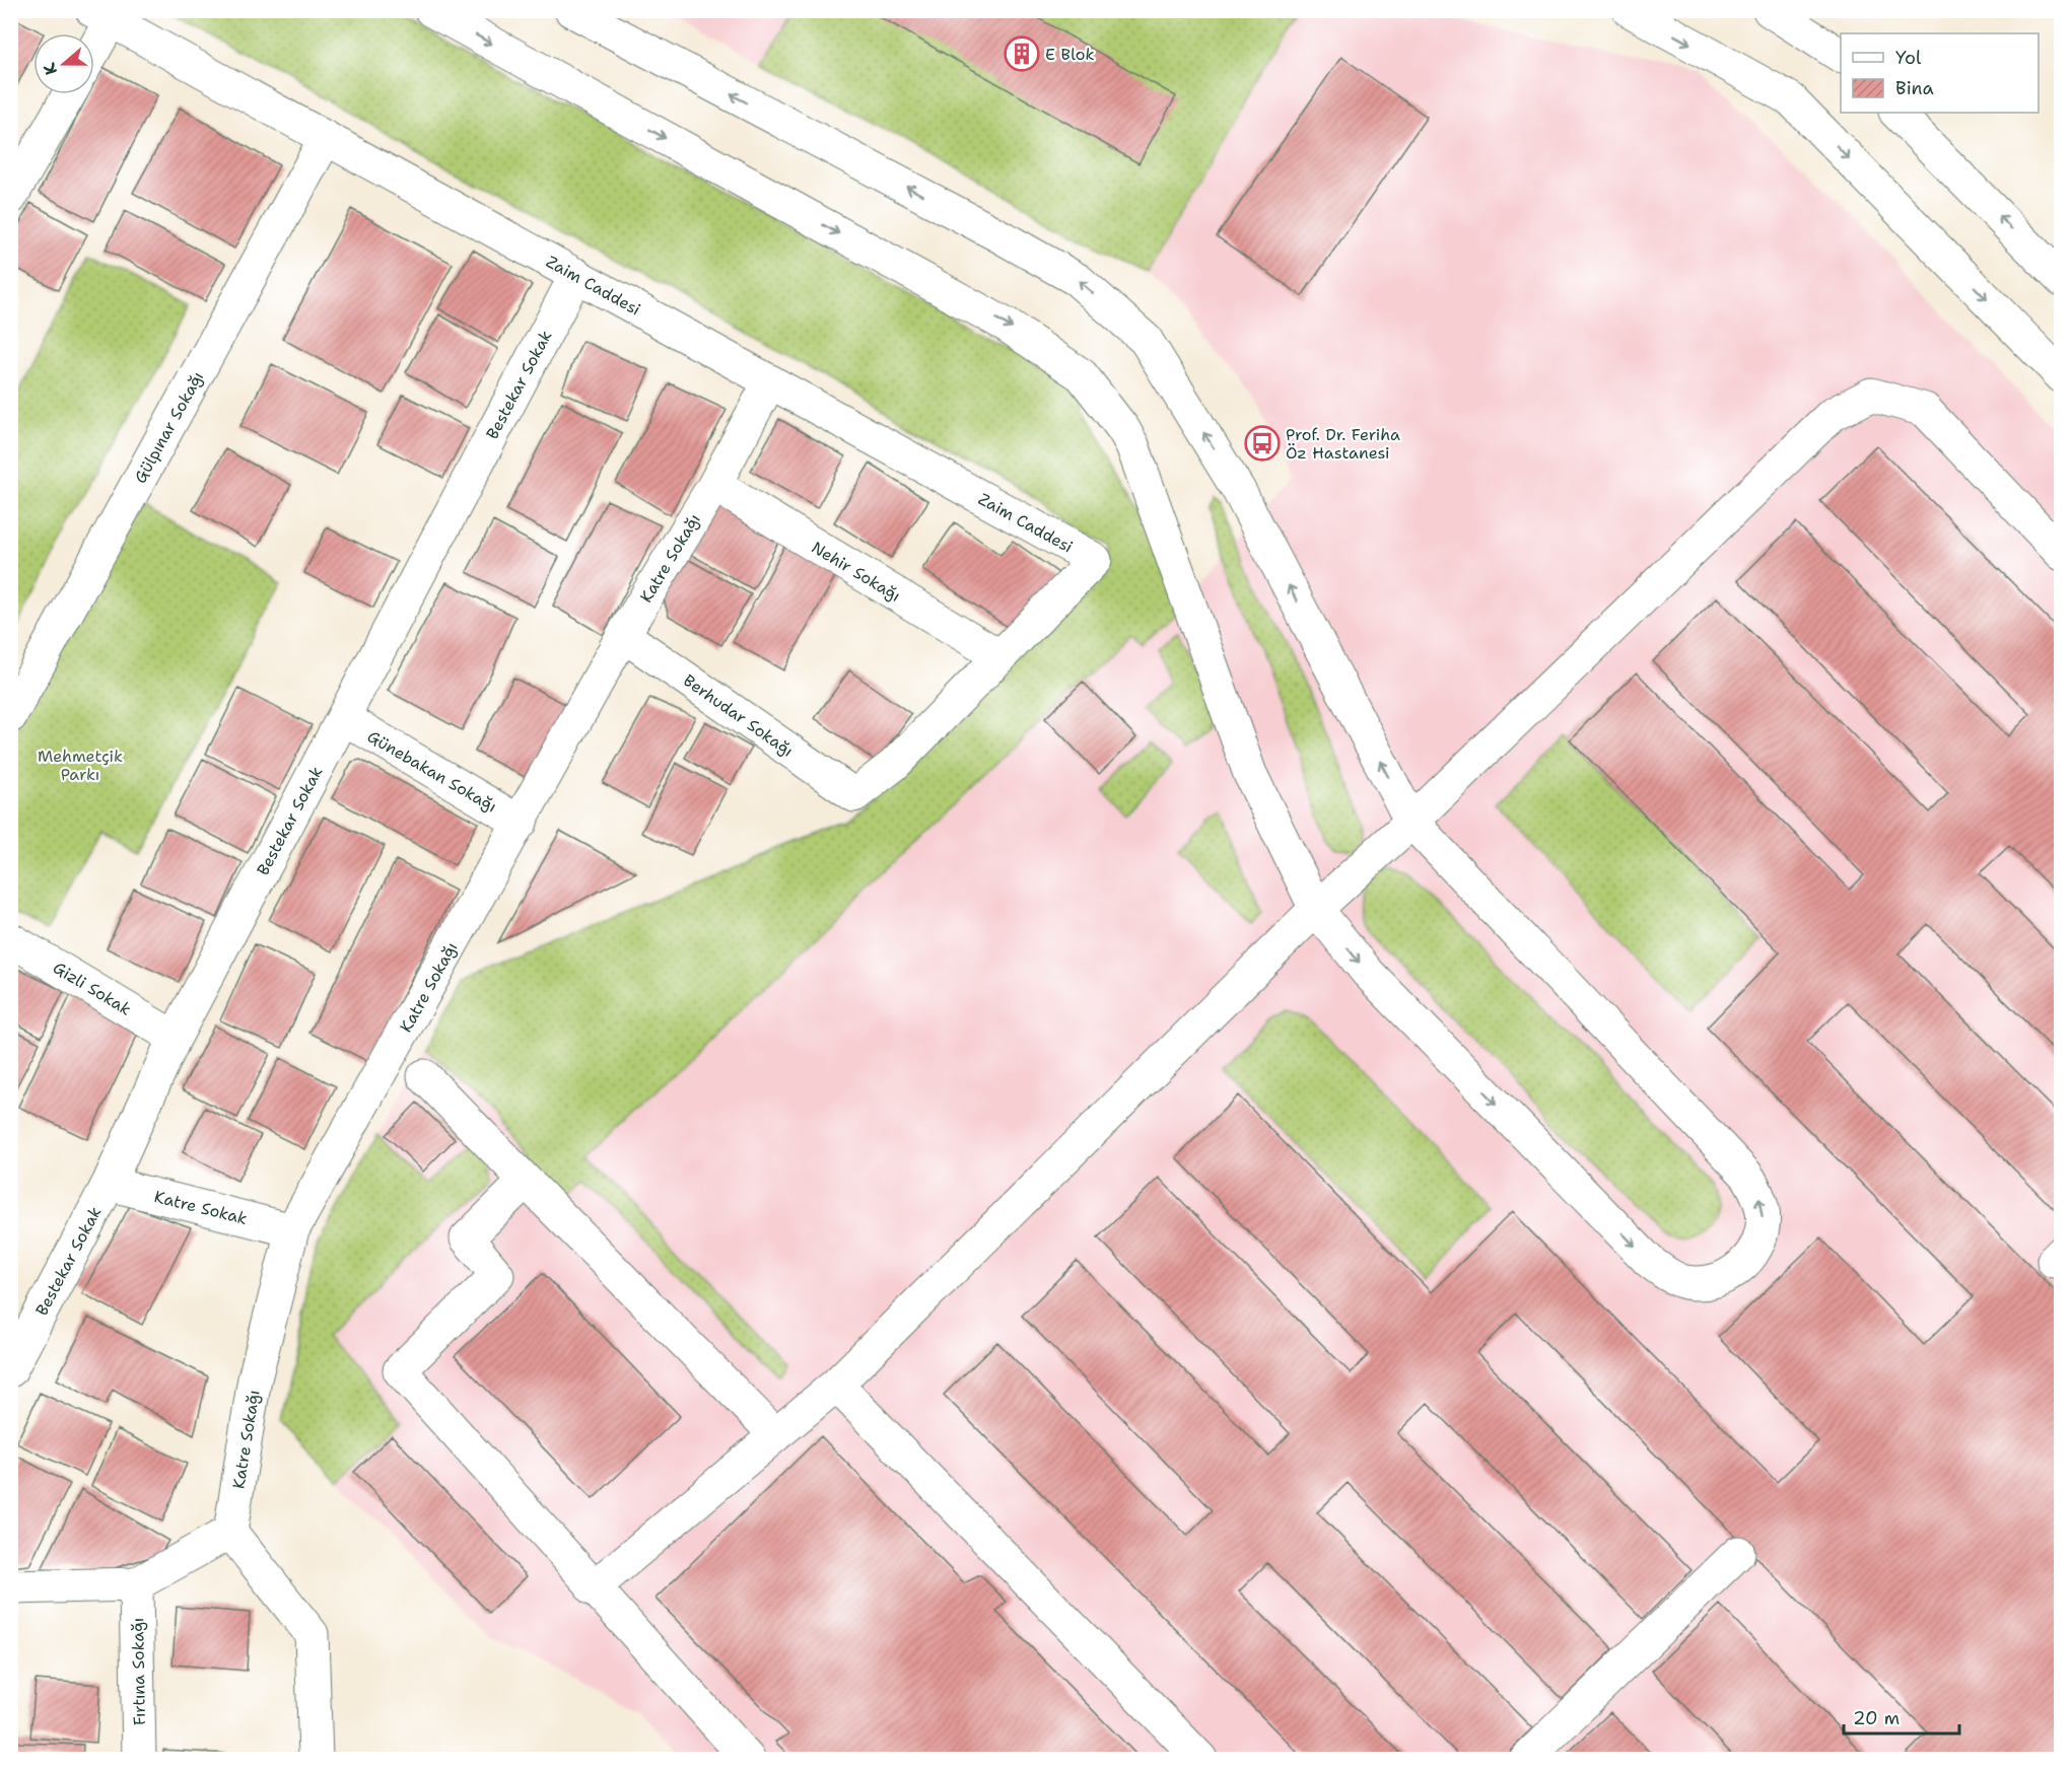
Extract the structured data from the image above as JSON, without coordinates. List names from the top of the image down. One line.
{"streets":{"street":["Zaim Caddesi","Bestekar Sokak","Gülpınar Sokağı","Katre Sokağı","Nehir Sokağı","Berhudar Sokağı","Günebakan Sokağı","Gizli Sokak","Katre Sokak","Fırtına Sokağı"]},"crossings":[["Zaim Caddesi","Bestekar Sokak"],["Zaim Caddesi","Gülpınar Sokağı"],["Zaim Caddesi","Katre Sokağı"],["Zaim Caddesi","Nehir Sokağı"],["Zaim Caddesi","Berhudar Sokağı"],["Bestekar Sokak","Günebakan Sokağı"],["Bestekar Sokak","Gizli Sokak"],["Bestekar Sokak","Katre Sokak"],["Katre Sokağı","Nehir Sokağı"],["Katre Sokağı","Berhudar Sokağı"],["Katre Sokağı","Günebakan Sokağı"],["Katre Sokağı","Katre Sokak"],["Nehir Sokağı","Berhudar Sokağı"]],"parks":["Mehmetçik Parkı"],"places":{"building":["E Blok"],"bus stop":["Prof. Dr. Feriha Öz Hastanesi"]},"legend":["Yol","Bina"],"scale_bar":"20 m","north":"left"}
